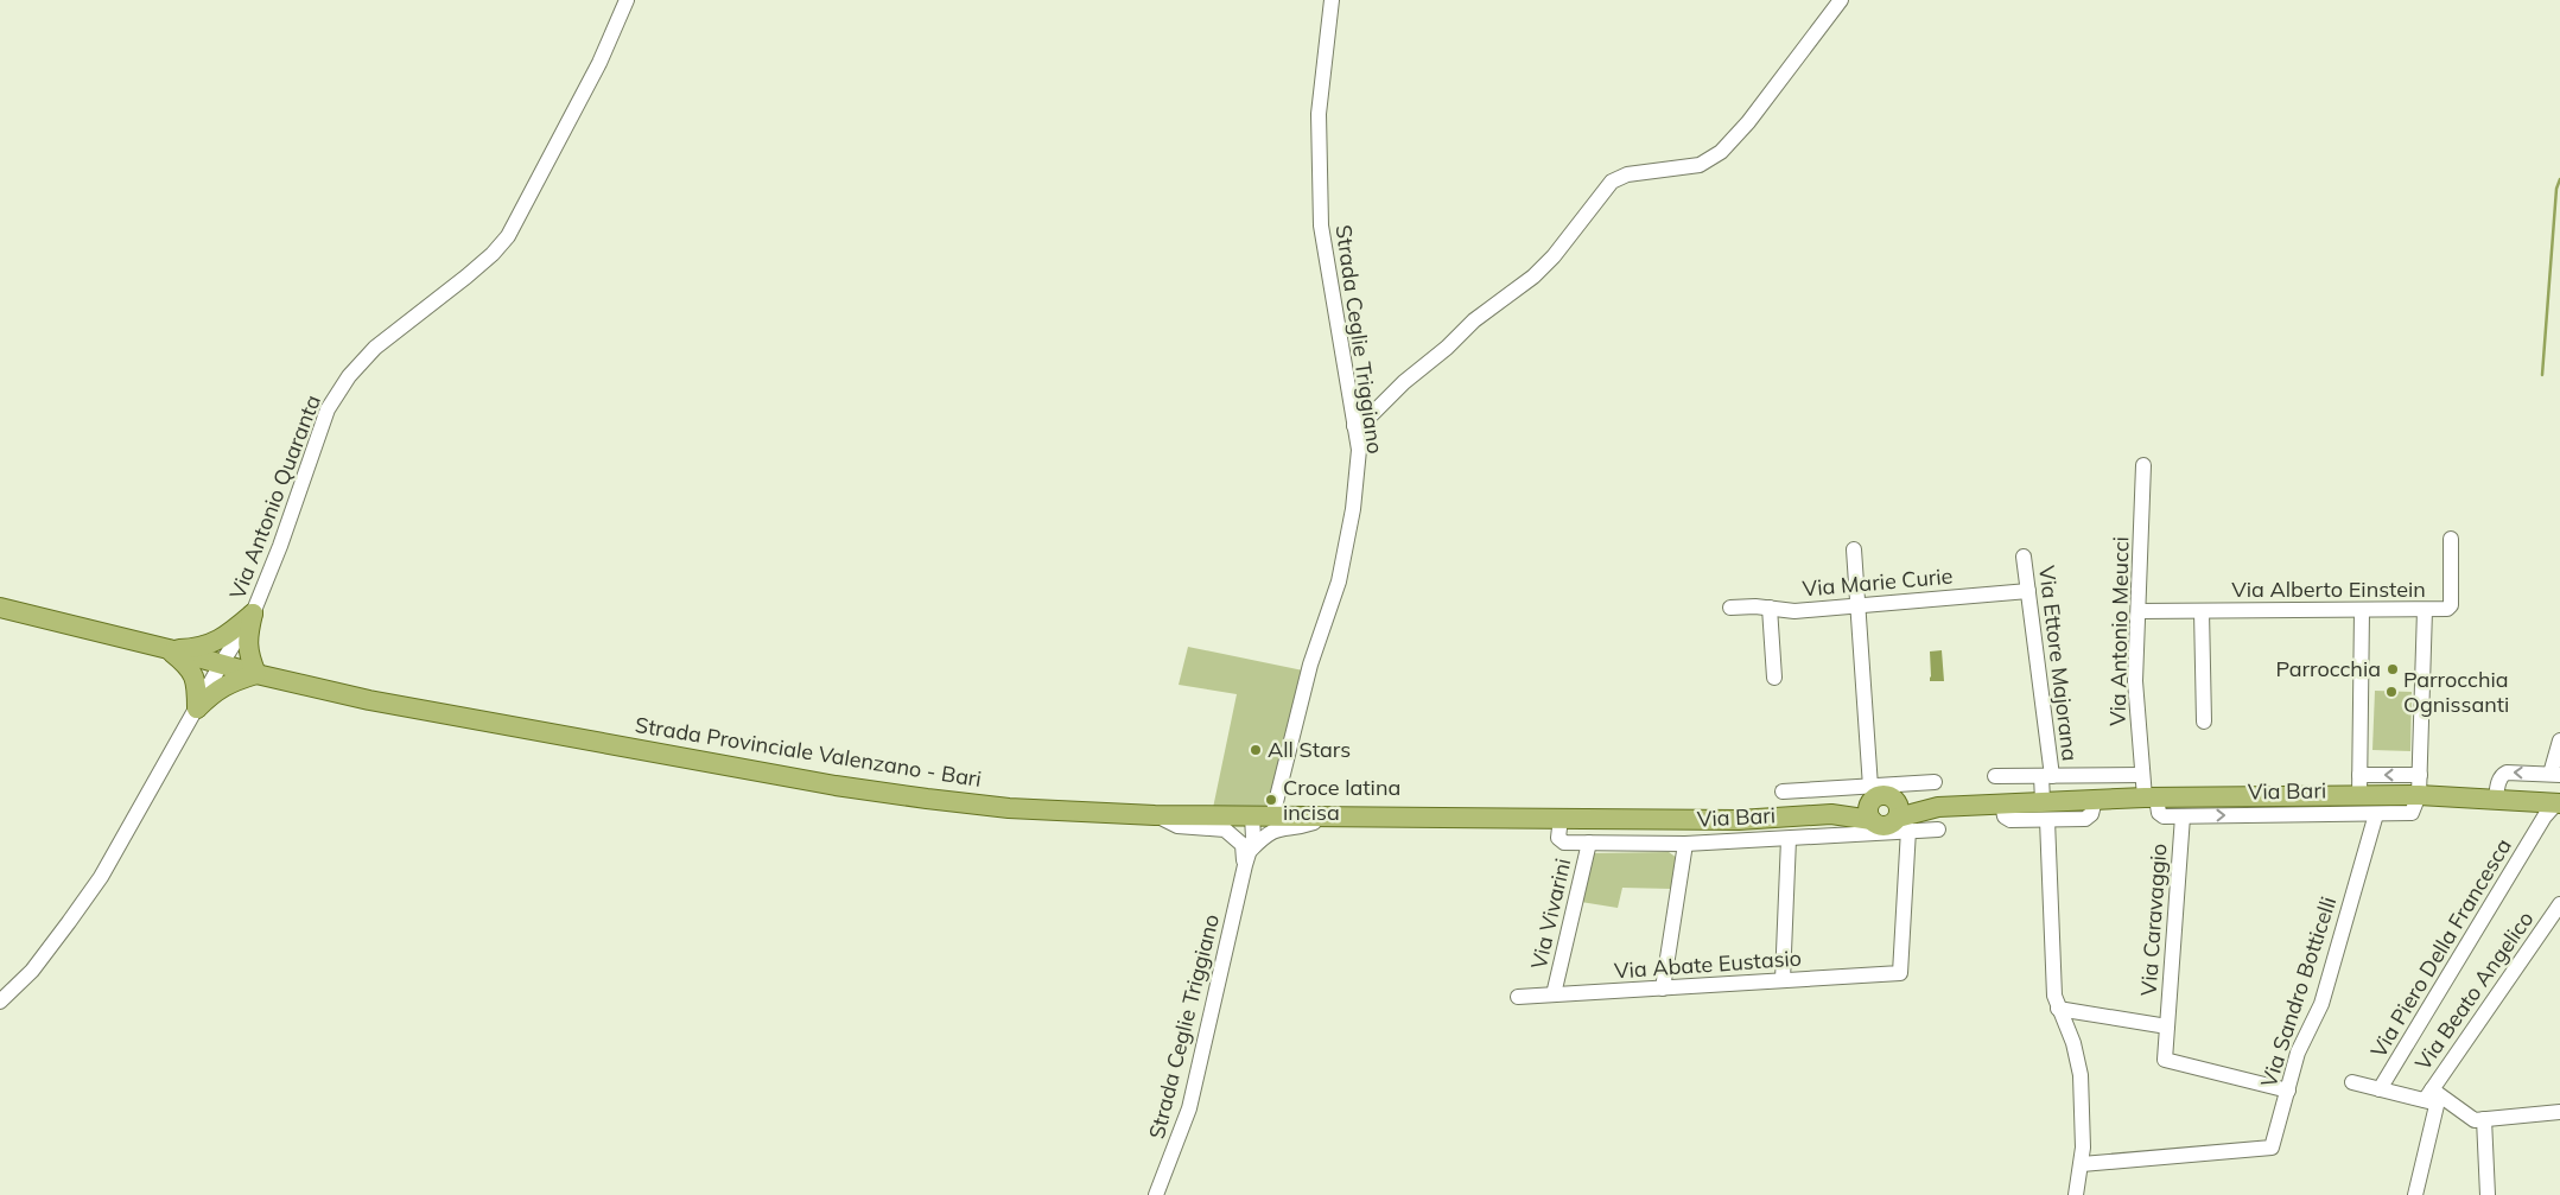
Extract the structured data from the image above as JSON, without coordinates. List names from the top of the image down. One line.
{"streets":{"main road":["Strada Provinciale Valenzano - Bari","Via Bari"],"street":["Strada Ceglie Triggiano","Via Antonio Quaranta","Via Marie Curie","Via Alberto Einstein","Via Antonio Meucci","Via Ettore Majorana","Via Vivarini","Via Caravaggio","Via Piero Della Francesca","Via Abate Eustasio","Via Beato Angelico","Via Sandro Botticelli"]},"crossings":[["Strada Ceglie Triggiano","Strada Provinciale Valenzano - Bari"],["Via Antonio Quaranta","Strada Provinciale Valenzano - Bari"],["Via Marie Curie","Via Ettore Majorana"],["Via Alberto Einstein","Via Antonio Meucci"],["Via Antonio Meucci","Via Bari"],["Via Ettore Majorana","Via Bari"],["Via Ettore Majorana","Via Caravaggio"],["Via Ettore Majorana","Via Sandro Botticelli"],["Strada Provinciale Valenzano - Bari","Via Bari"],["Via Bari","Via Vivarini"],["Via Bari","Via Caravaggio"],["Via Bari","Via Piero Della Francesca"],["Via Bari","Via Abate Eustasio"],["Via Bari","Via Sandro Botticelli"],["Via Vivarini","Via Abate Eustasio"],["Via Caravaggio","Via Sandro Botticelli"],["Via Piero Della Francesca","Via Beato Angelico"]],"places":["Parrocchia","Parrocchia Ognissanti","All Stars","Croce latina incisa"]}
